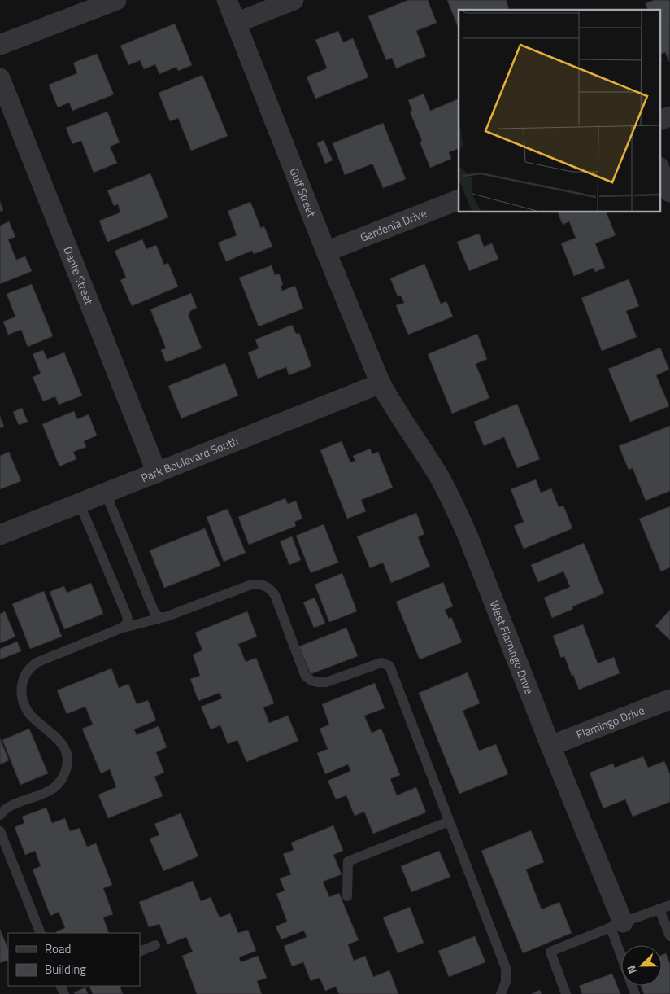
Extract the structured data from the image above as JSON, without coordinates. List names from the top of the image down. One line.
{"streets":{"street":["Gulf Street","Gardenia Drive","Dante Street","Park Boulevard South","West Flamingo Drive","Flamingo Drive"]},"crossings":[["Gulf Street","Gardenia Drive"],["Gulf Street","Park Boulevard South"],["Gulf Street","West Flamingo Drive"],["Dante Street","Park Boulevard South"],["Park Boulevard South","West Flamingo Drive"],["West Flamingo Drive","Flamingo Drive"]],"legend":["Road","Building"],"north":"left"}
